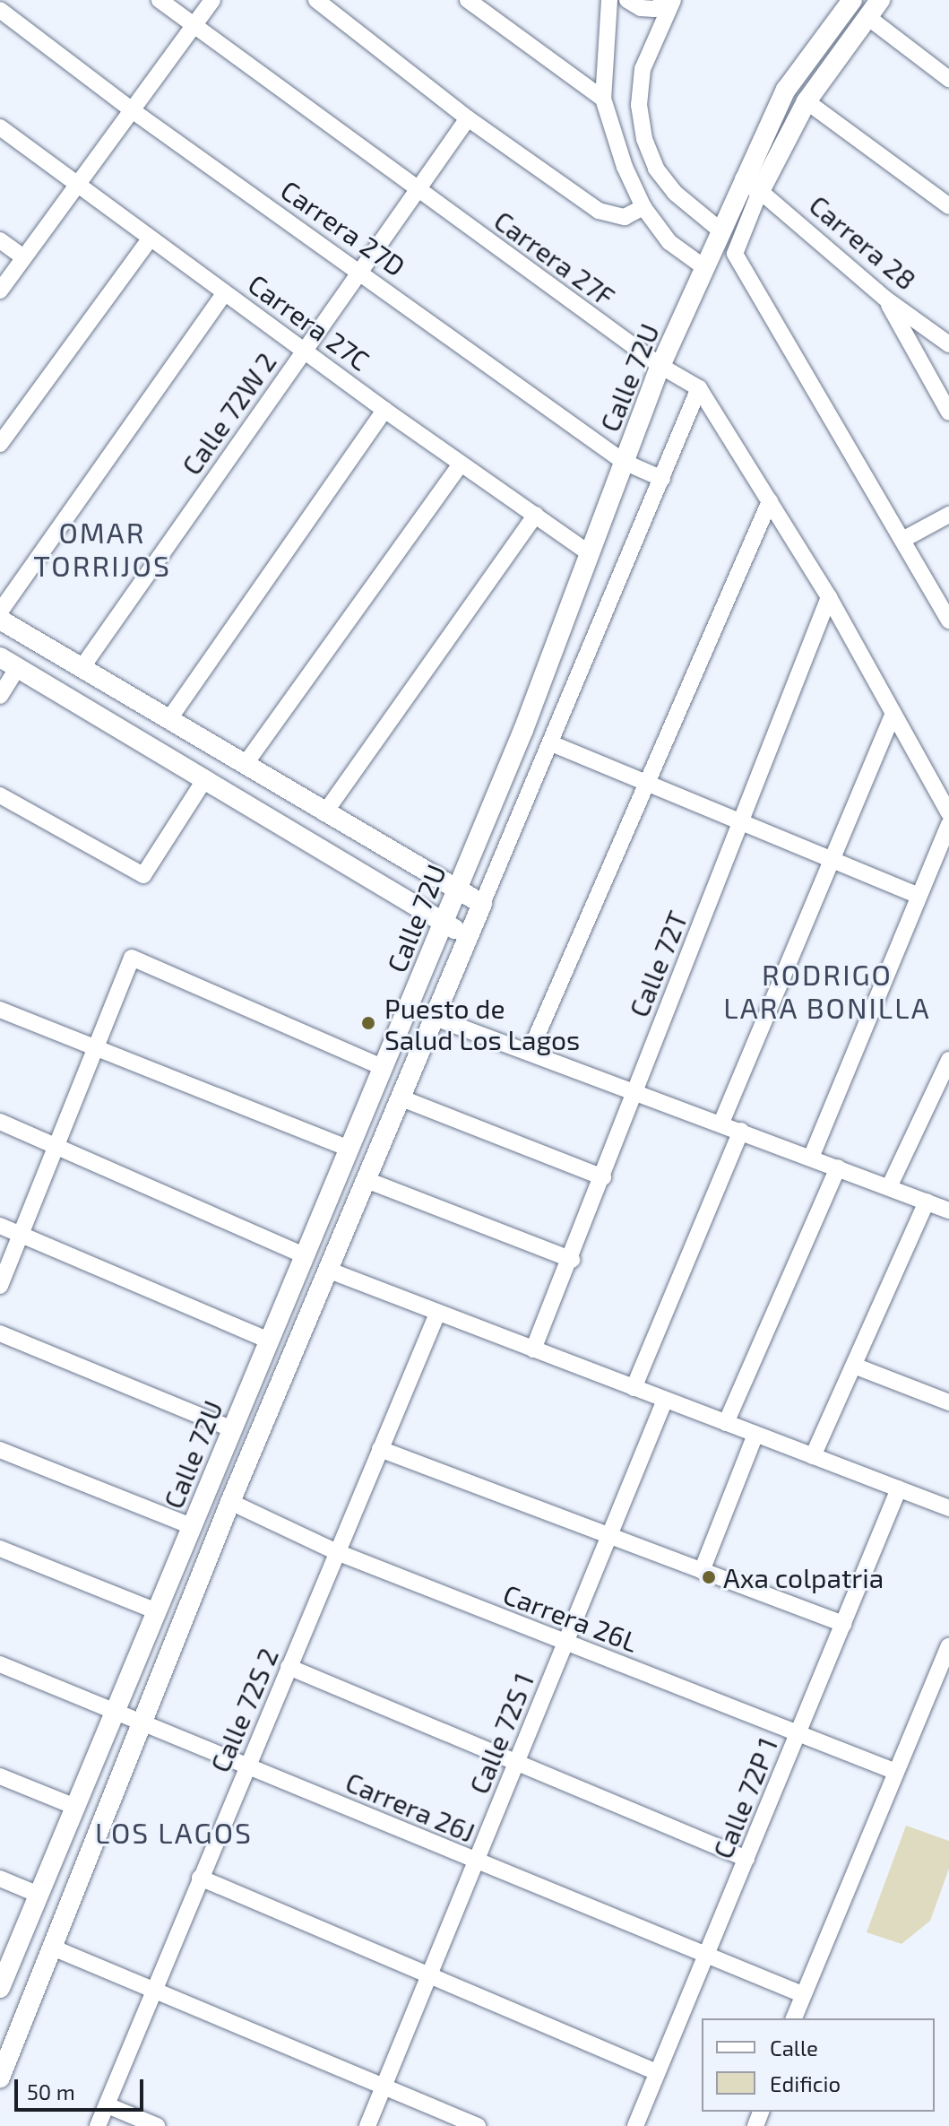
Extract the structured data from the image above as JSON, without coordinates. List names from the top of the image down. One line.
{"streets":{"street":["Carrera 27D","Carrera 28","Carrera 27F","Carrera 27C","Calle 72U","Calle 72W 2","Calle 72T","Carrera 26L","Calle 72S 2","Calle 72S 1","Calle 72P 1","Carrera 26J"]},"crossings":[["Carrera 27D","Calle 72U"],["Carrera 27D","Calle 72W 2"],["Carrera 28","Calle 72U"],["Carrera 27F","Calle 72U"],["Carrera 27F","Calle 72W 2"],["Carrera 27F","Calle 72T"],["Carrera 27C","Calle 72U"],["Carrera 27C","Calle 72W 2"],["Calle 72U","Carrera 26L"],["Calle 72U","Carrera 26J"],["Carrera 26L","Calle 72S 2"],["Carrera 26L","Calle 72S 1"],["Carrera 26L","Calle 72P 1"],["Calle 72S 2","Carrera 26J"],["Calle 72S 1","Carrera 26J"],["Calle 72P 1","Carrera 26J"]],"districts":["OMAR TORRIJOS","RODRIGO LARA BONILLA","LOS LAGOS"],"places":["Puesto de Salud Los Lagos","Axa colpatria"],"legend":["Calle","Edificio"],"scale_bar":"50 m"}
